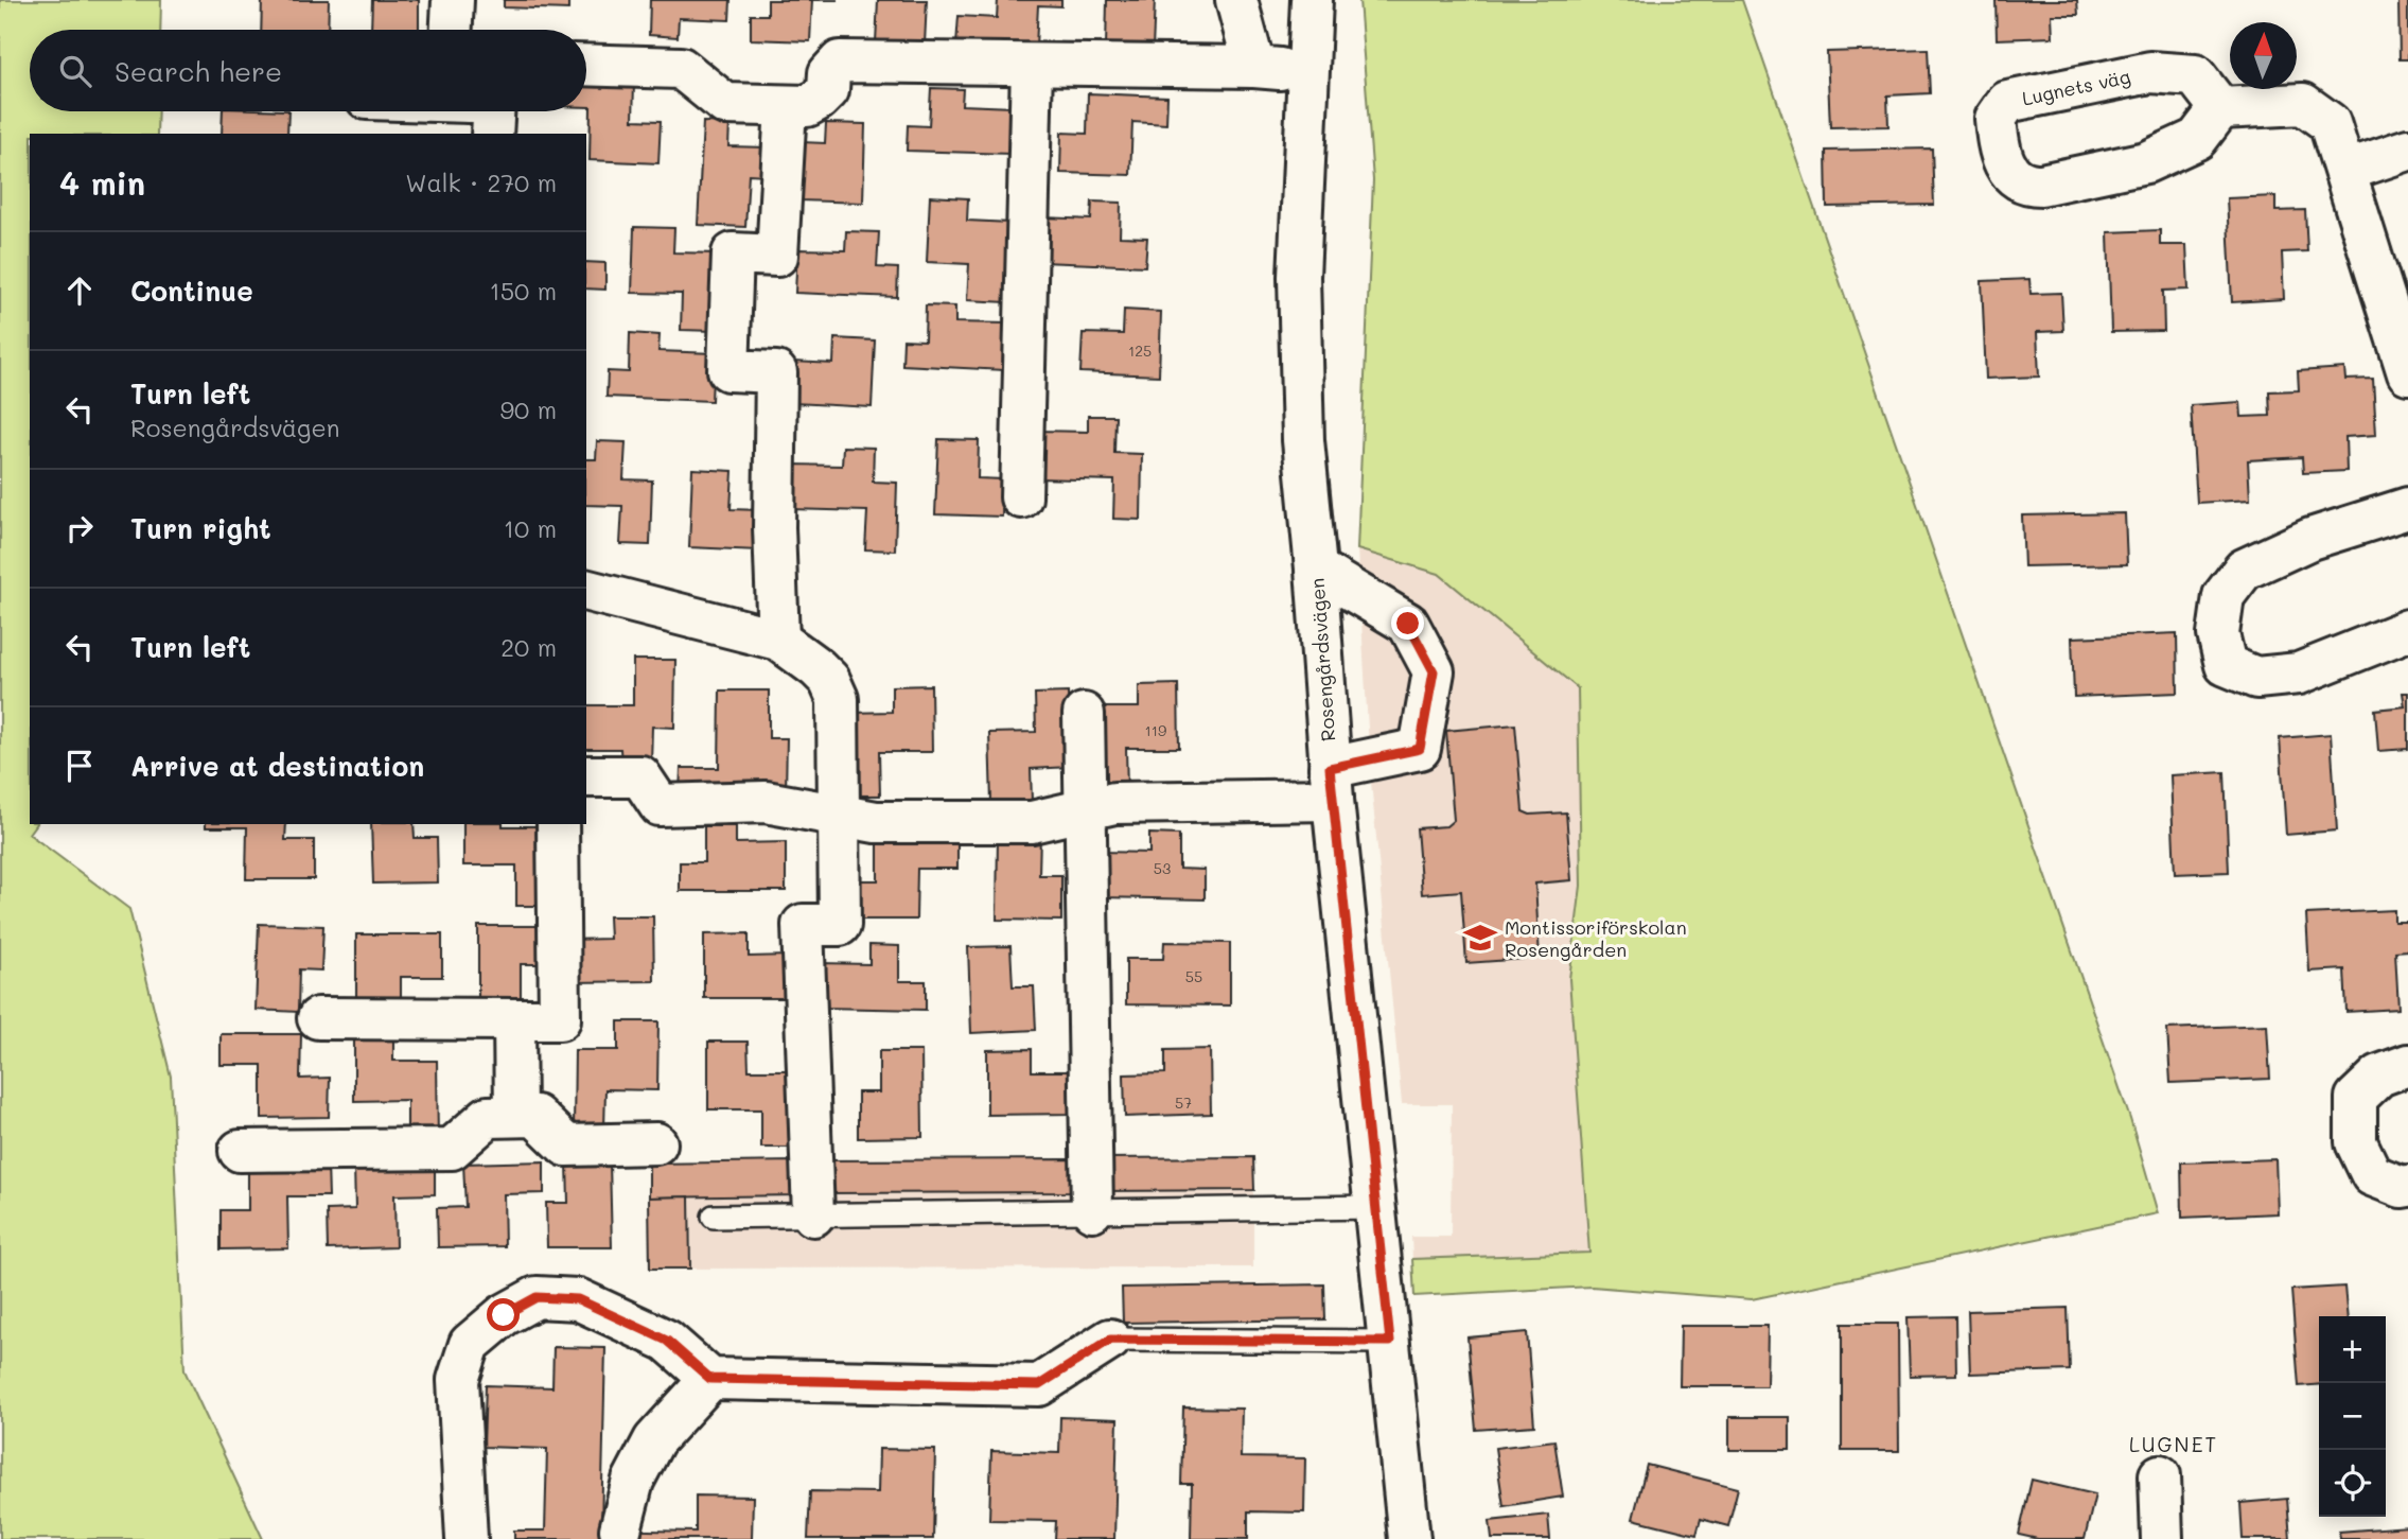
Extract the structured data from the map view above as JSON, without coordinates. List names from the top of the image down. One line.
{"streets":{"street":["Lugnets väg","Rosengårdsvägen"]},"districts":["LUGNET"],"places":{"school or university":["Montissoriförskolan Rosengården"]},"house_numbers":["125","119","53","55","57"],"north":"top","page":{"search":"Search here","heading":["4 min","Walk · 270 m"],"list":[["Continue","150 m"],["Turn left","Rosengårdsvägen","90 m"],["Turn right","10 m"],["Turn left","20 m"],"Arrive at destination"],"map_buttons":["+","−"]}}
